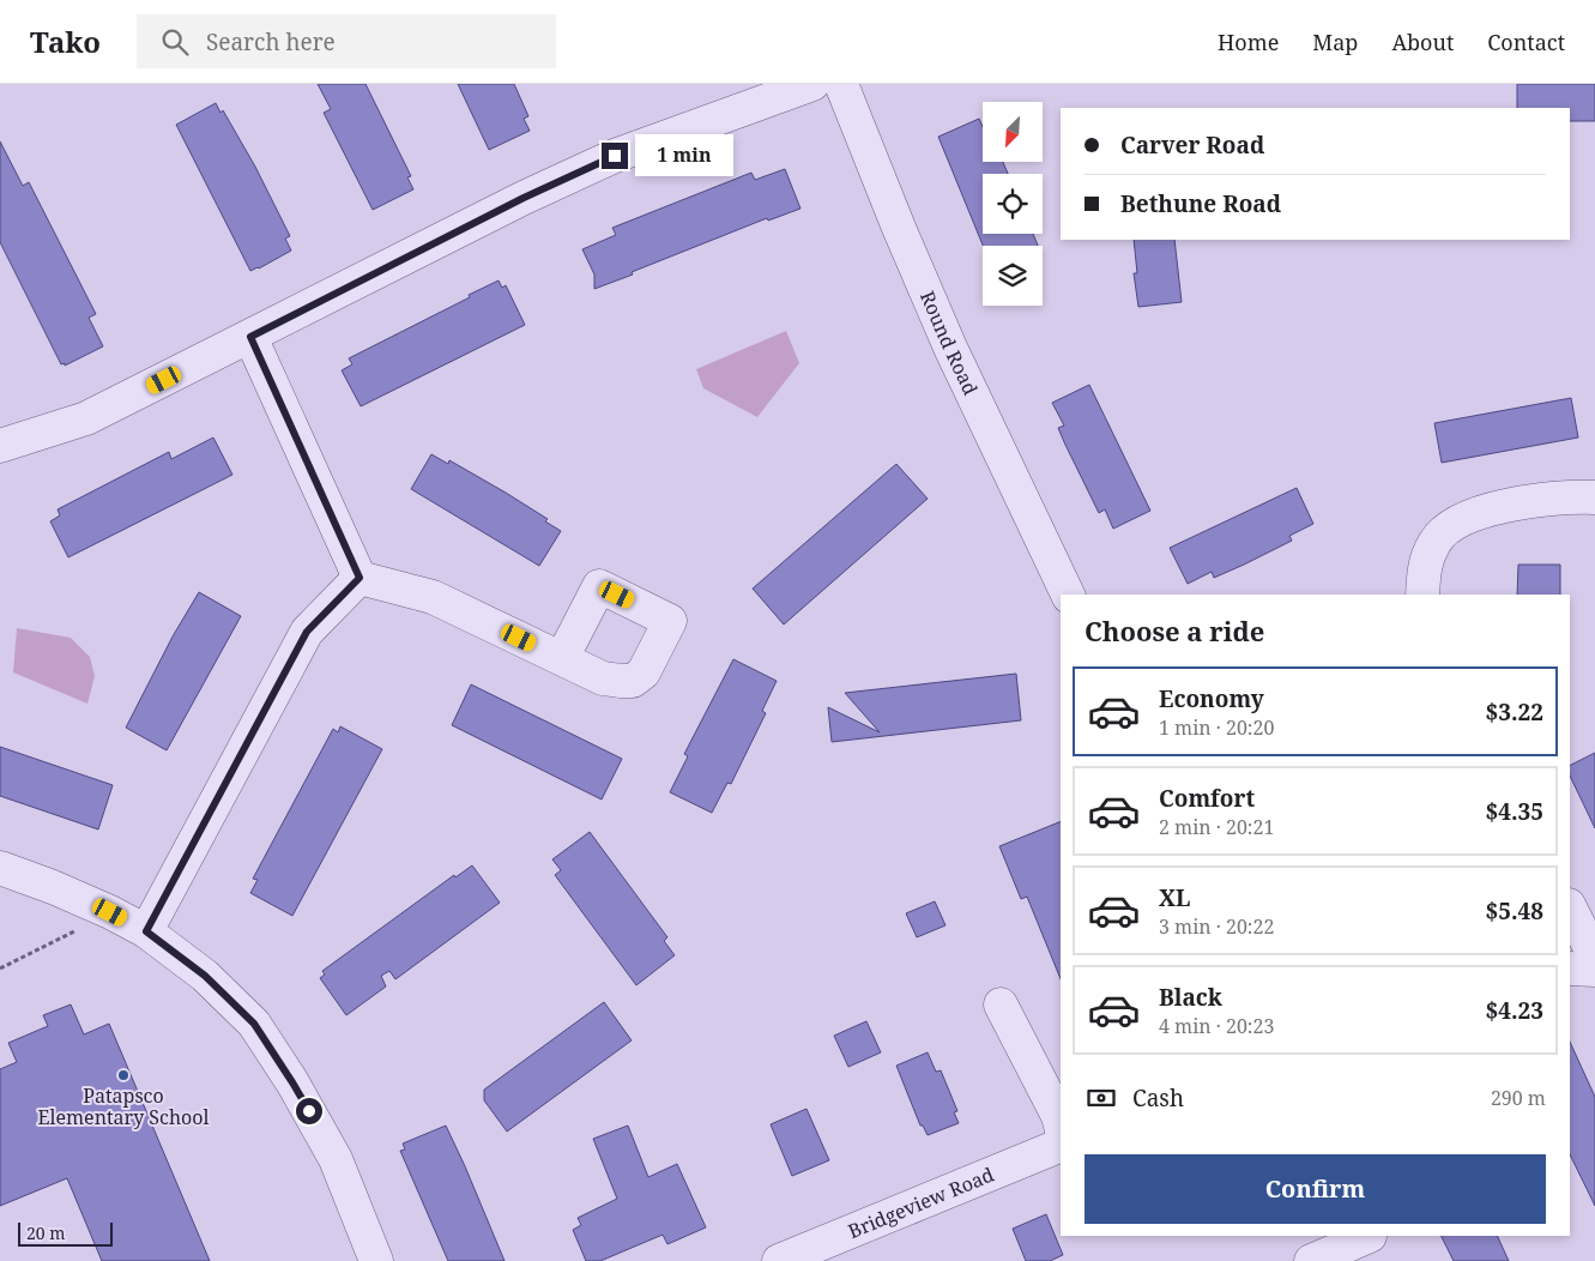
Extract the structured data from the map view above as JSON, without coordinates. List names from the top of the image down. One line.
{"streets":{"street":["Round Road","Bridgeview Road"]},"places":["Patapsco Elementary School"],"scale_bar":"20 m","north":"bottom left","page":{"header":"Tako","search":"Search here","nav":["Home","Map","About","Contact"],"banner":["Carver Road","Bethune Road"],"bubble":"1 min","heading":"Choose a ride","list":[{"name":"Economy","note":"1 min · 20:20","value":"$3.22"},{"name":"Comfort","note":"2 min · 20:21","value":"$4.35"},{"name":"XL","note":"3 min · 20:22","value":"$5.48"},{"name":"Black","note":"4 min · 20:23","value":"$4.23"}],"pay":["Cash","290 m"],"buttons":"Confirm","scale":"20 m"}}
